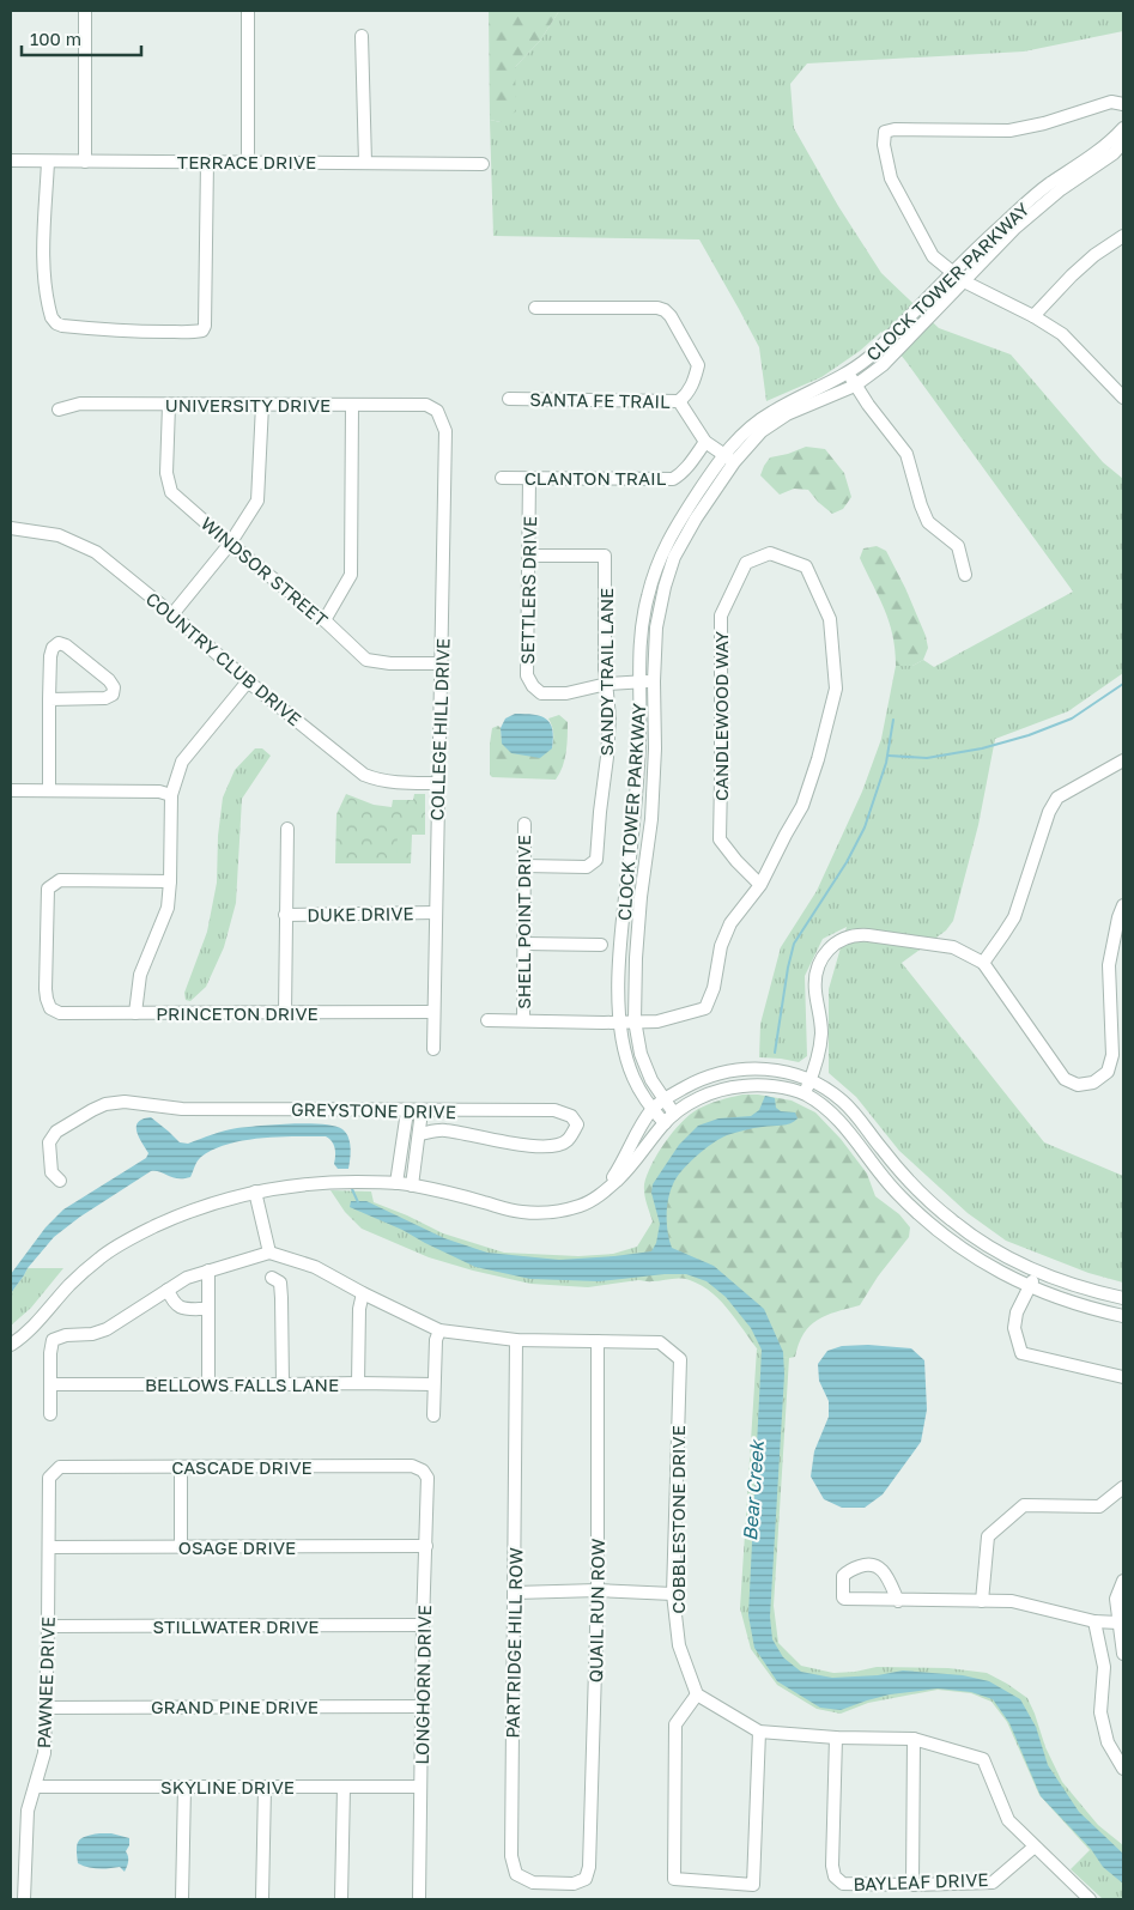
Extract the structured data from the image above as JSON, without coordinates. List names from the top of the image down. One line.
{"streets":{"street":["TERRACE DRIVE","CLOCK TOWER PARKWAY","SANTA FE TRAIL","UNIVERSITY DRIVE","CLANTON TRAIL","WINDSOR STREET","SETTLERS DRIVE","COUNTRY CLUB DRIVE","SANDY TRAIL LANE","CANDLEWOOD WAY","COLLEGE HILL DRIVE","DUKE DRIVE","SHELL POINT DRIVE","PRINCETON DRIVE","GREYSTONE DRIVE","BELLOWS FALLS LANE","CASCADE DRIVE","COBBLESTONE DRIVE","OSAGE DRIVE","QUAIL RUN ROW","STILLWATER DRIVE","PARTRIDGE HILL ROW","PAWNEE DRIVE","LONGHORN DRIVE","GRAND PINE DRIVE","SKYLINE DRIVE","BAYLEAF DRIVE"]},"crossings":[["CLOCK TOWER PARKWAY","SANTA FE TRAIL"],["CLOCK TOWER PARKWAY","SETTLERS DRIVE"],["SANTA FE TRAIL","CLANTON TRAIL"],["UNIVERSITY DRIVE","WINDSOR STREET"],["UNIVERSITY DRIVE","COLLEGE HILL DRIVE"],["CLANTON TRAIL","SETTLERS DRIVE"],["WINDSOR STREET","COLLEGE HILL DRIVE"],["SETTLERS DRIVE","SANDY TRAIL LANE"],["COUNTRY CLUB DRIVE","COLLEGE HILL DRIVE"],["SANDY TRAIL LANE","SHELL POINT DRIVE"],["COLLEGE HILL DRIVE","DUKE DRIVE"],["COLLEGE HILL DRIVE","PRINCETON DRIVE"],["CASCADE DRIVE","PAWNEE DRIVE"],["CASCADE DRIVE","LONGHORN DRIVE"],["COBBLESTONE DRIVE","QUAIL RUN ROW"],["COBBLESTONE DRIVE","PARTRIDGE HILL ROW"],["OSAGE DRIVE","PAWNEE DRIVE"],["OSAGE DRIVE","LONGHORN DRIVE"],["QUAIL RUN ROW","PARTRIDGE HILL ROW"],["STILLWATER DRIVE","PAWNEE DRIVE"],["STILLWATER DRIVE","LONGHORN DRIVE"],["PAWNEE DRIVE","GRAND PINE DRIVE"],["PAWNEE DRIVE","SKYLINE DRIVE"],["LONGHORN DRIVE","GRAND PINE DRIVE"],["LONGHORN DRIVE","SKYLINE DRIVE"]],"water":["Bear Creek"],"scale_bar":"100 m"}
